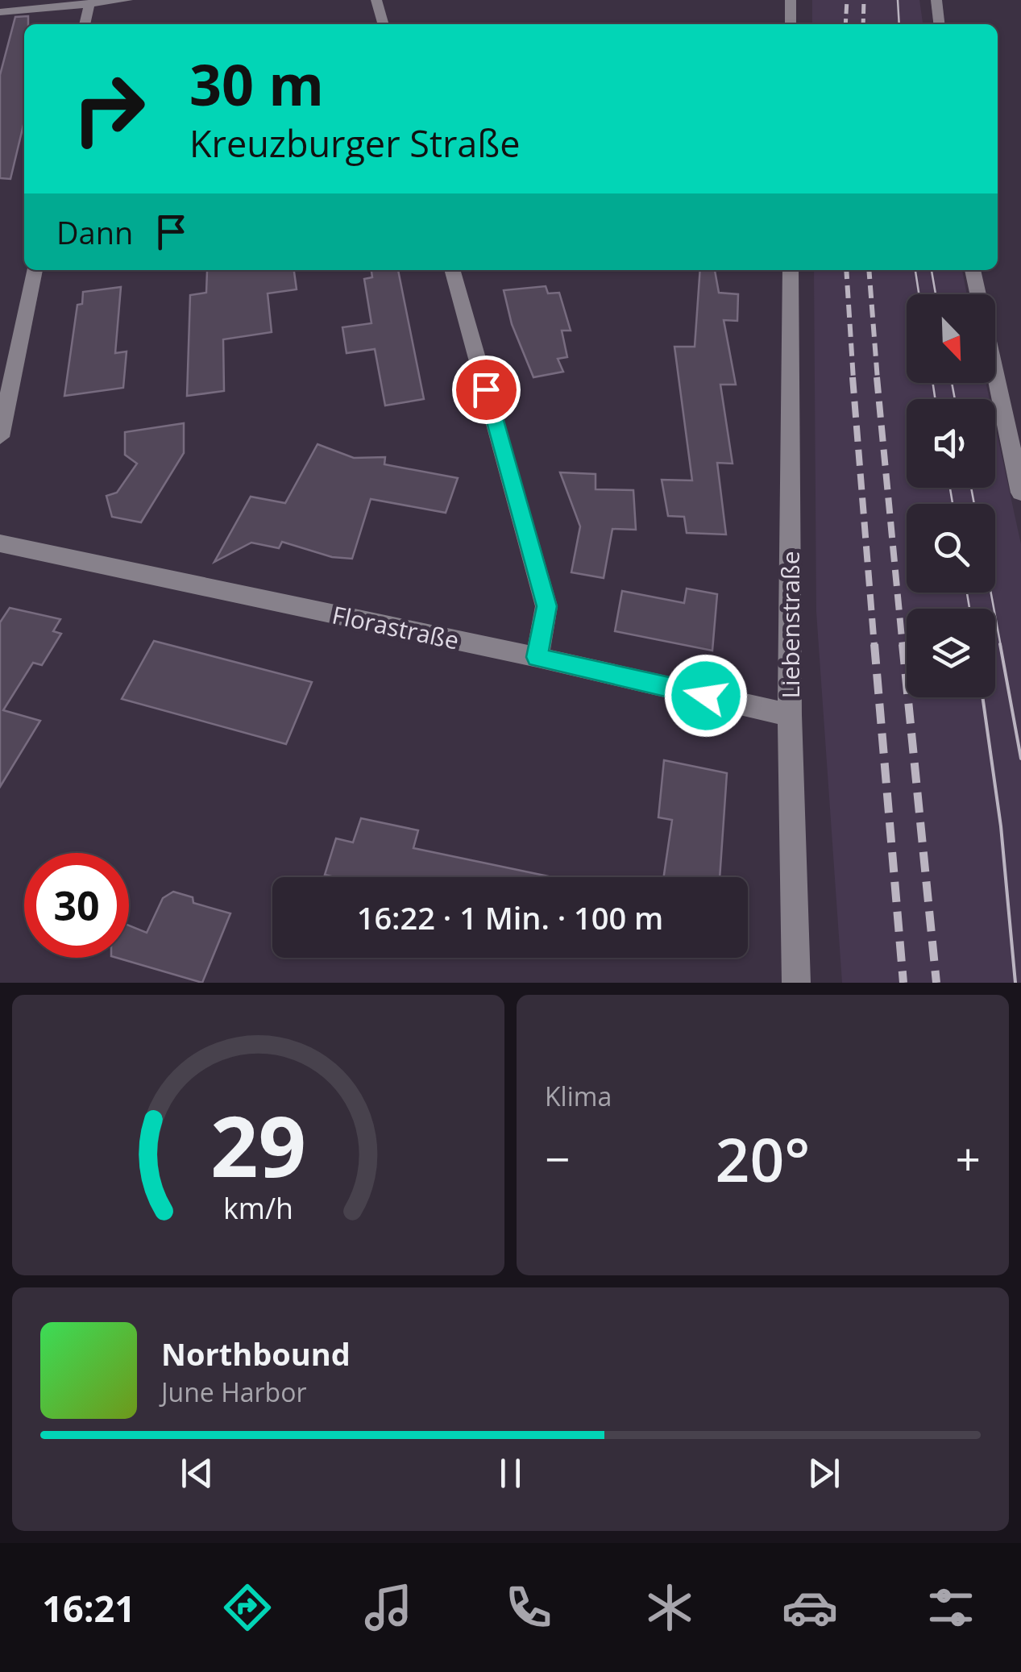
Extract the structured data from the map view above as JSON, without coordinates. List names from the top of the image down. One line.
{"streets":{"street":["Liebenstraße","Florastraße"]},"crossings":[["Liebenstraße","Florastraße"]],"north":"bottom right","page":{"turn":["30 m","Kreuzburger Straße"],"then":"Dann","limit":"30","trip":"16:22 · 1 Min. · 100 m","tile":"Klima","heat":["−","20°","+"],"song":["Northbound","June Harbor"],"tabs":"16:21","gauge":["29","km/h"]}}
